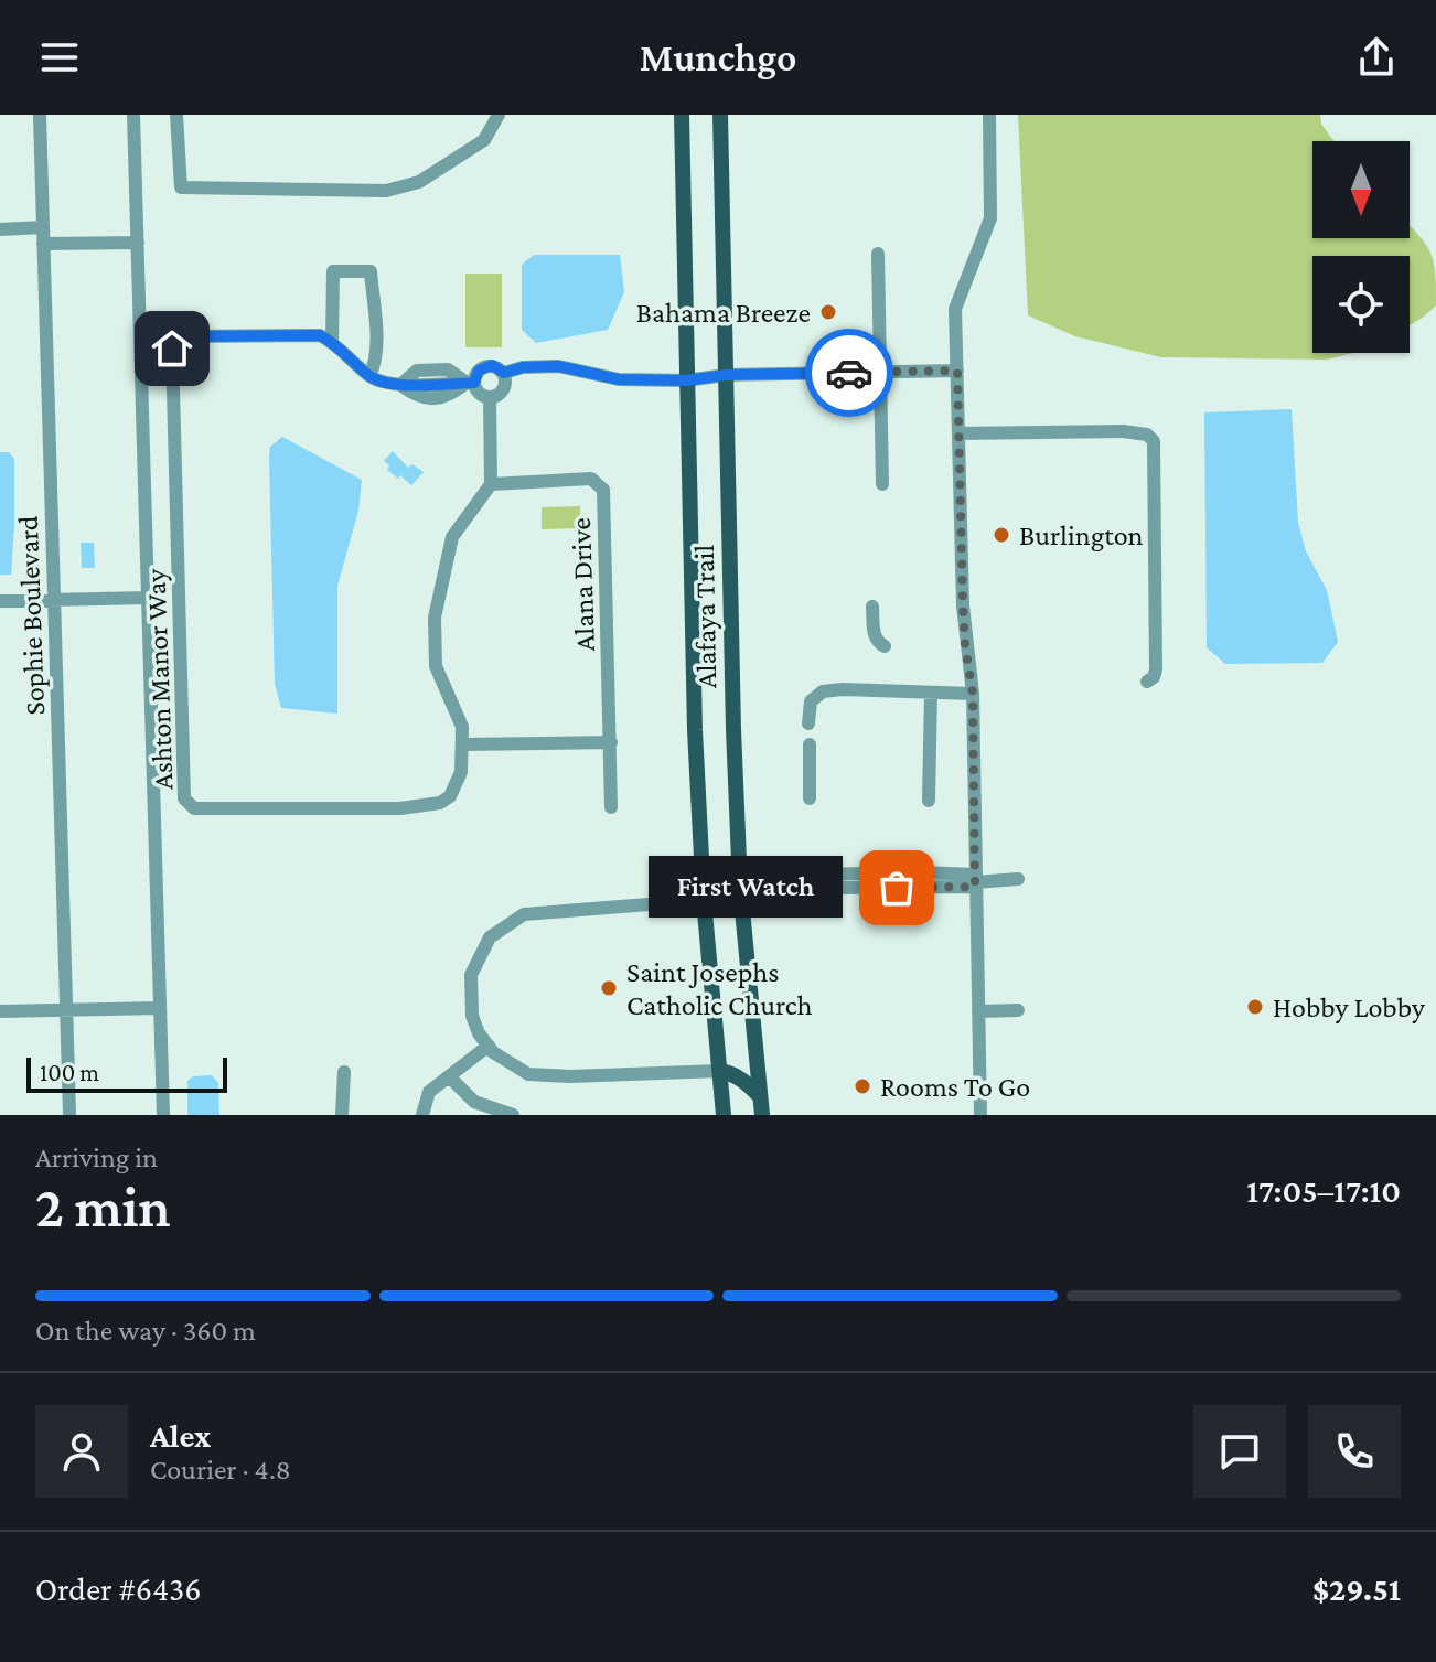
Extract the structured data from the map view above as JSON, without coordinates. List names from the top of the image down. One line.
{"streets":{"main road":["Alafaya Trail"],"street":["Alana Drive","Sophie Boulevard","Ashton Manor Way"]},"crossings":[["Alana Drive","Ashton Manor Way"]],"places":["Bahama Breeze","Burlington","First Watch","Saint Josephs Catholic Church","Hobby Lobby","Rooms To Go"],"scale_bar":"100 m","north":"bottom","page":{"header":"Munchgo","bubble":"First Watch","scale":"100 m","heading":["2 min","Arriving in","17:05–17:10"],"panel":["Alex","Courier · 4.8","Order #6436","$29.51"],"bar":"On the way · 360 m"}}
